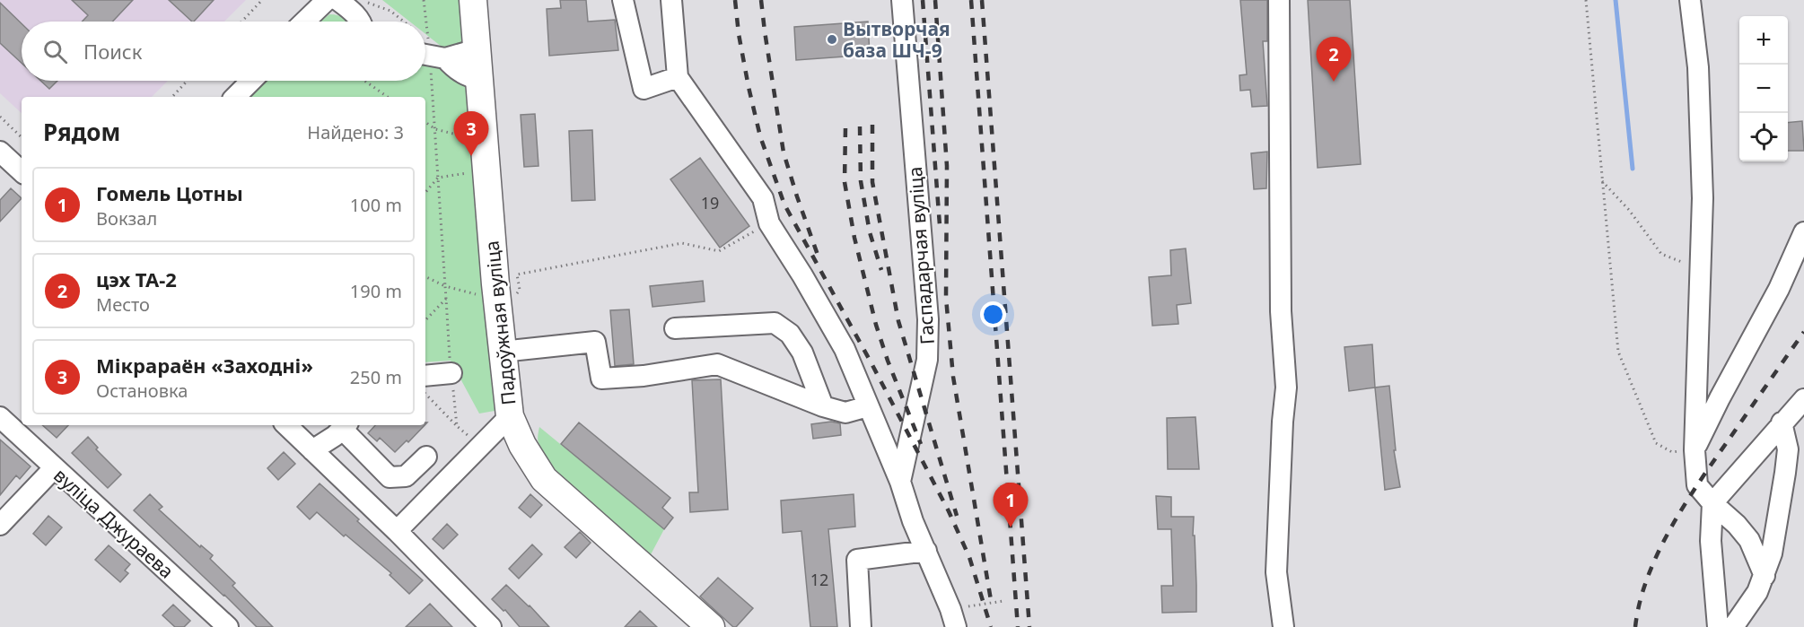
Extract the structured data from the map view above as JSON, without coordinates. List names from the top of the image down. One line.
{"streets":{"main road":["Падоўжная вуліца"],"street":["Гаспадарчая вуліца","вуліца Джураева"]},"places":["Вытворчая база ШЧ-9"],"house_numbers":["19","12"],"page":{"map_buttons":["+","−"],"search":"Поиск","pins":["2","3","1"],"heading":["Рядом","Найдено: 3"],"list":[{"mark":"1","name":"Гомель Цотны","note":"Вокзал","value":"100 m"},{"mark":"2","name":"цэх ТА-2","note":"Место","value":"190 m"},{"mark":"3","name":"Мікрараён «Заходні»","note":"Остановка","value":"250 m"}]}}
